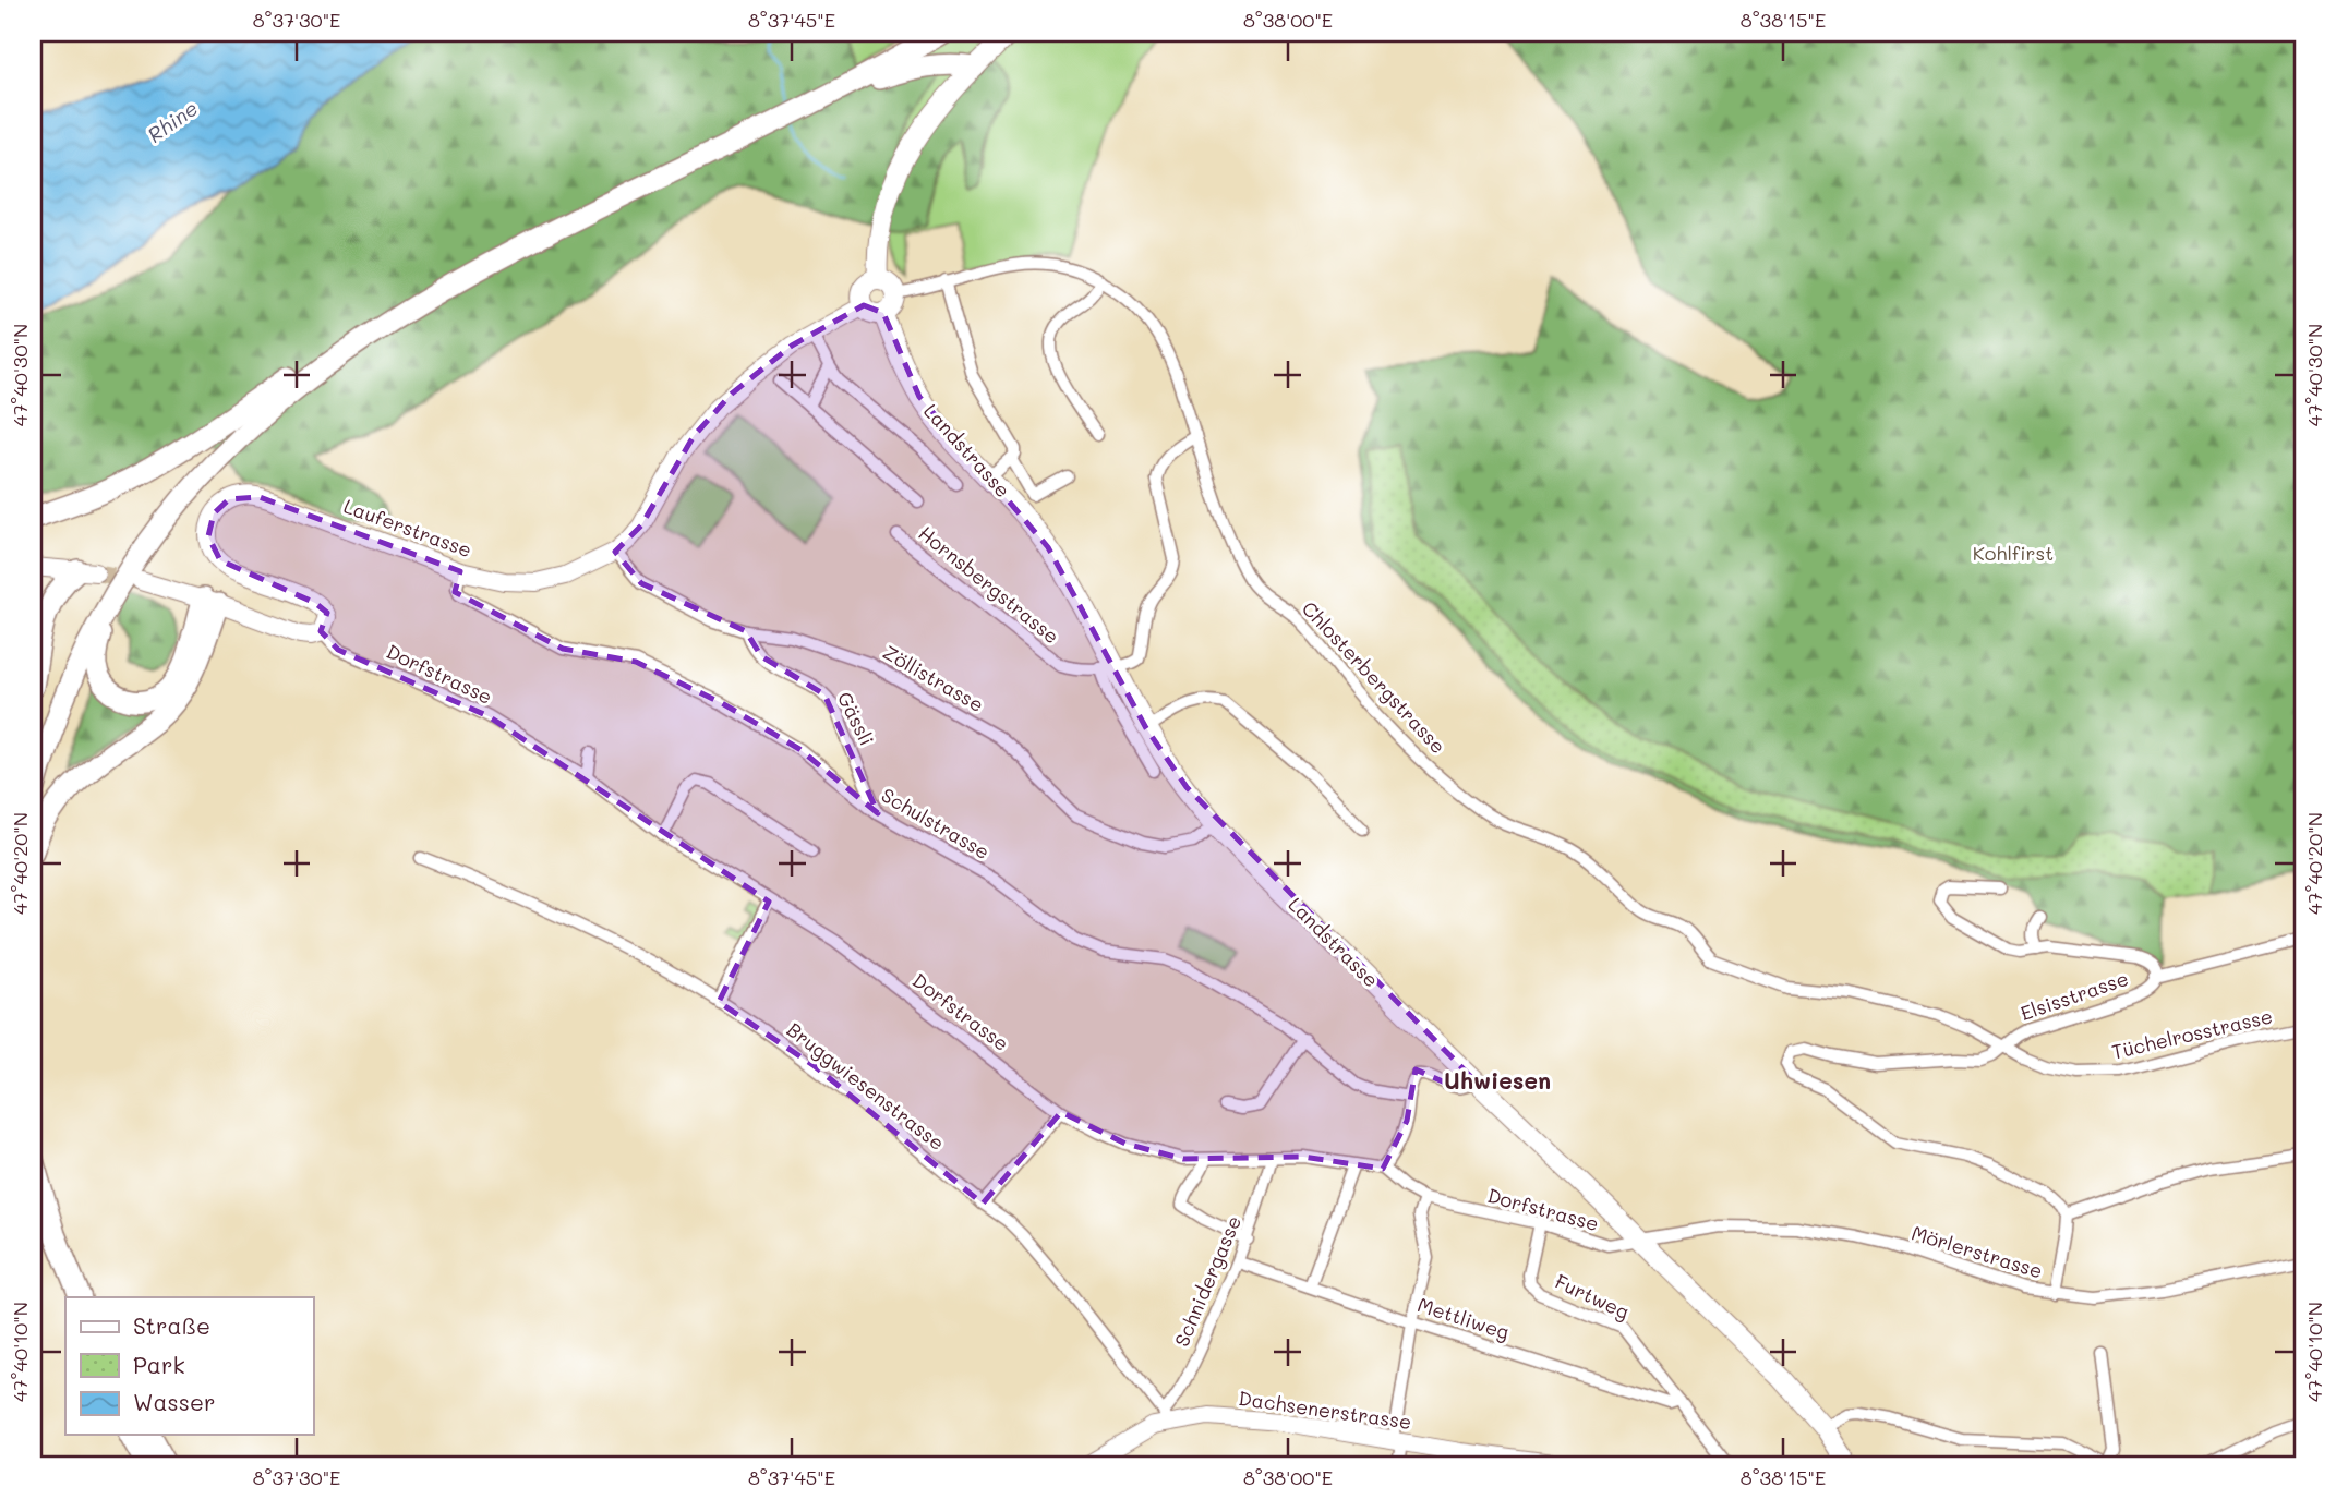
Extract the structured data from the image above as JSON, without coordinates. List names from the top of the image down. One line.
{"streets":{"main road":["Landstrasse"],"street":["Lauferstrasse","Hornsbergstrasse","Dorfstrasse","Chlosterbergstrasse","Zöllistrasse","Gässli","Schulstrasse","Elsisstrasse","Tüchelrosstrasse","Bruggwiesenstrasse","Mörlerstrasse","Schnidergasse","Furtweg","Mettliweg","Dachsenerstrasse"]},"crossings":[["Landstrasse","Lauferstrasse"],["Landstrasse","Hornsbergstrasse"],["Landstrasse","Dorfstrasse"],["Landstrasse","Chlosterbergstrasse"],["Landstrasse","Zöllistrasse"],["Landstrasse","Mörlerstrasse"],["Lauferstrasse","Dorfstrasse"],["Lauferstrasse","Chlosterbergstrasse"],["Lauferstrasse","Zöllistrasse"],["Lauferstrasse","Schulstrasse"],["Dorfstrasse","Mörlerstrasse"],["Dorfstrasse","Schnidergasse"],["Dorfstrasse","Furtweg"],["Chlosterbergstrasse","Elsisstrasse"],["Chlosterbergstrasse","Tüchelrosstrasse"],["Zöllistrasse","Gässli"],["Gässli","Schulstrasse"],["Elsisstrasse","Tüchelrosstrasse"],["Bruggwiesenstrasse","Schnidergasse"],["Bruggwiesenstrasse","Dachsenerstrasse"],["Schnidergasse","Mettliweg"],["Schnidergasse","Dachsenerstrasse"],["Furtweg","Mettliweg"]],"districts":["Uhwiesen"],"water":["Rhine"],"parks":["Kohlfirst"],"legend":["Straße","Park","Wasser"],"coordinates":["8°37'30\"E","8°37'45\"E","8°38'00\"E","8°38'15\"E","47°40'30\"N","47°40'20\"N","47°40'10\"N"]}
